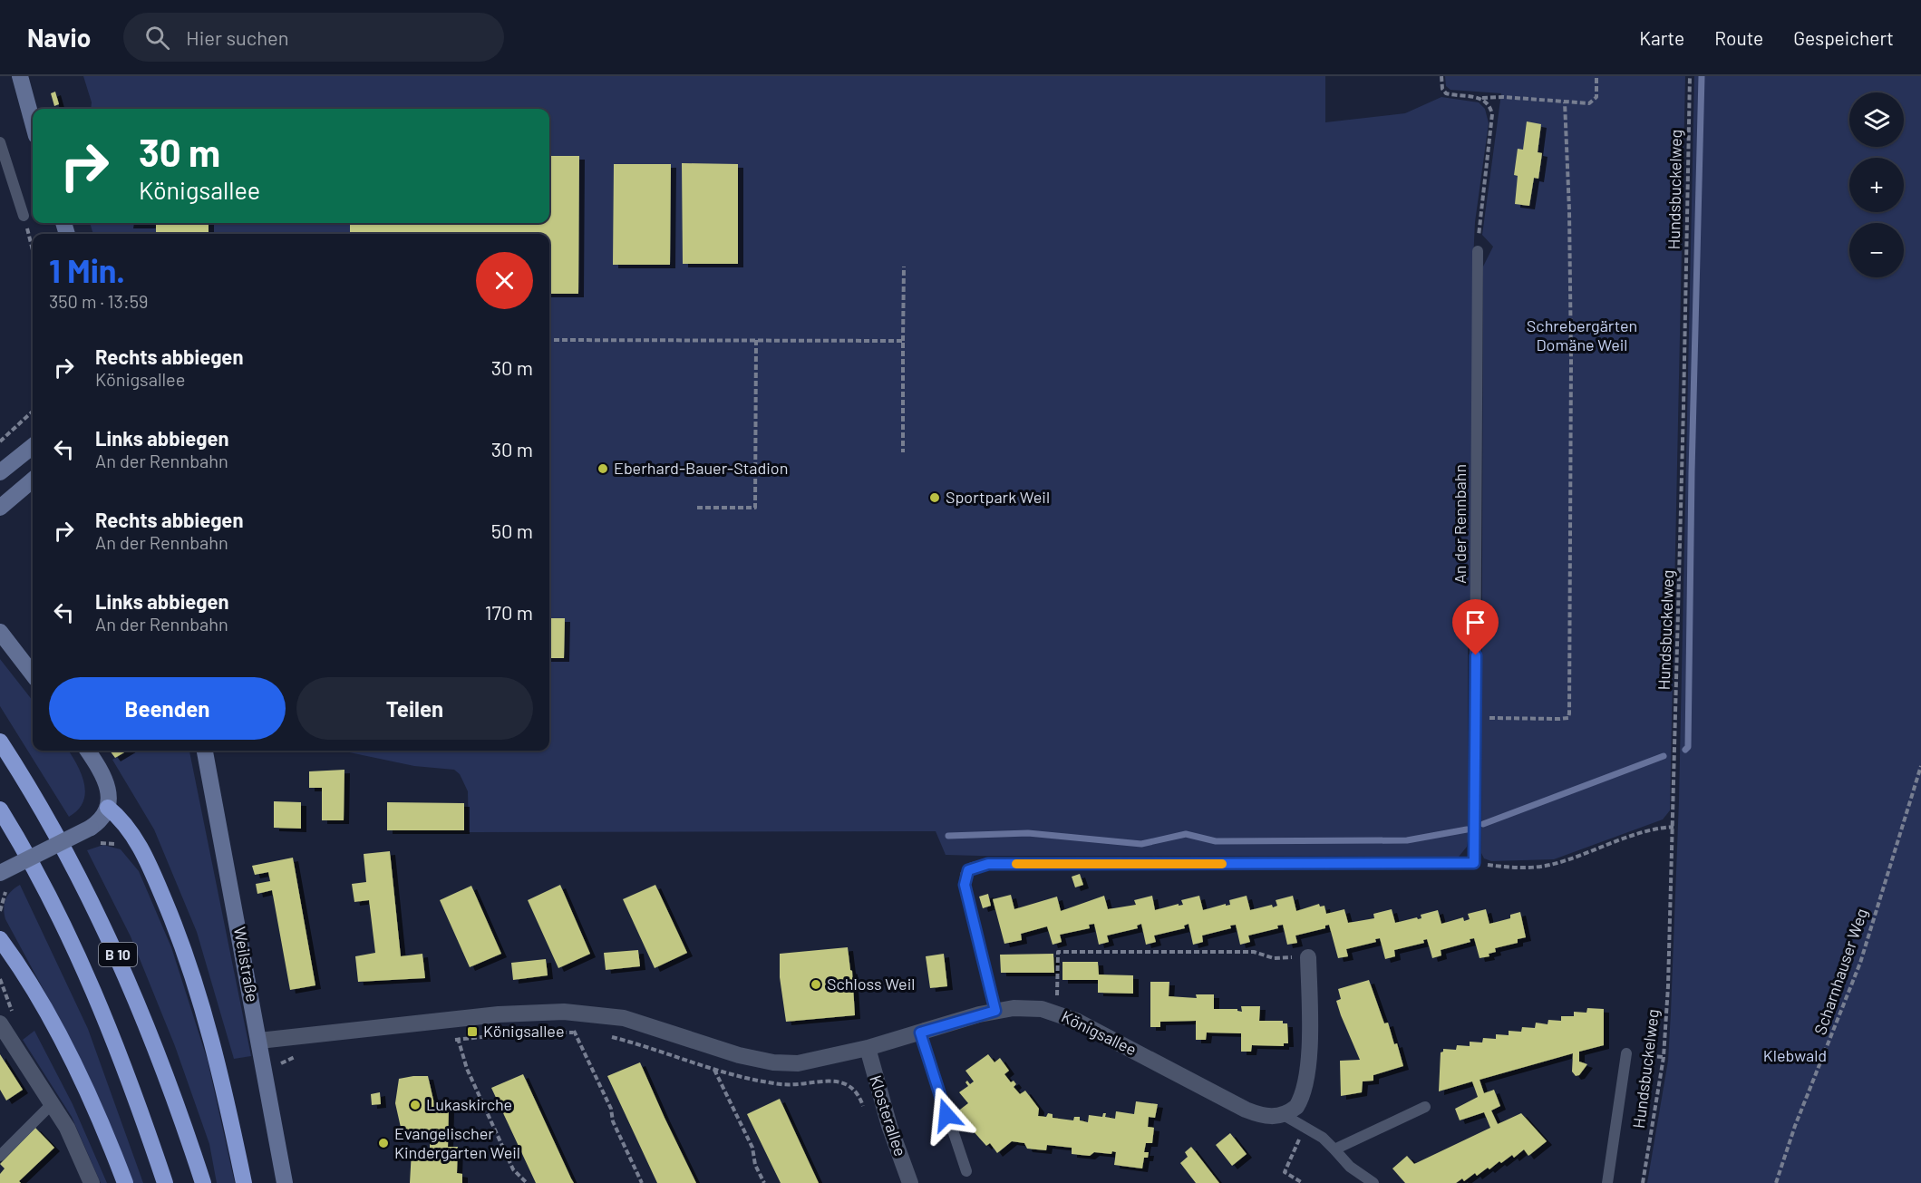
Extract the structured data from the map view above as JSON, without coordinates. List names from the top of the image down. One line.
{"streets":{"highway":["B 10"],"street":["Weilstraße","Königsallee","Klosterallee"],"lane":["An der Rennbahn"],"path":["Hundsbuckelweg","Scharnhauser Weg"]},"crossings":[["Weilstraße","Königsallee"],["Königsallee","Klosterallee"]],"parks":["Schrebergärten Domäne Weil","Klebwald"],"places":{"other":["Eberhard-Bauer-Stadion","Sportpark Weil","Schloss Weil","Lukaskirche","Evangelischer Kindergarten Weil"],"transit":["Königsallee"]},"page":{"header":"Navio","search":"Hier suchen","nav":["Karte","Route","Gespeichert"],"map_buttons":["+","−"],"turn":["30 m","Königsallee"],"heading":["1 Min.","350 m · 13:59"],"list":[{"name":"Rechts abbiegen","note":"Königsallee","value":"30 m"},{"name":"Links abbiegen","note":"An der Rennbahn","value":"30 m"},{"name":"Rechts abbiegen","note":"An der Rennbahn","value":"50 m"},{"name":"Links abbiegen","note":"An der Rennbahn","value":"170 m"}],"buttons":["Beenden","Teilen"]}}
